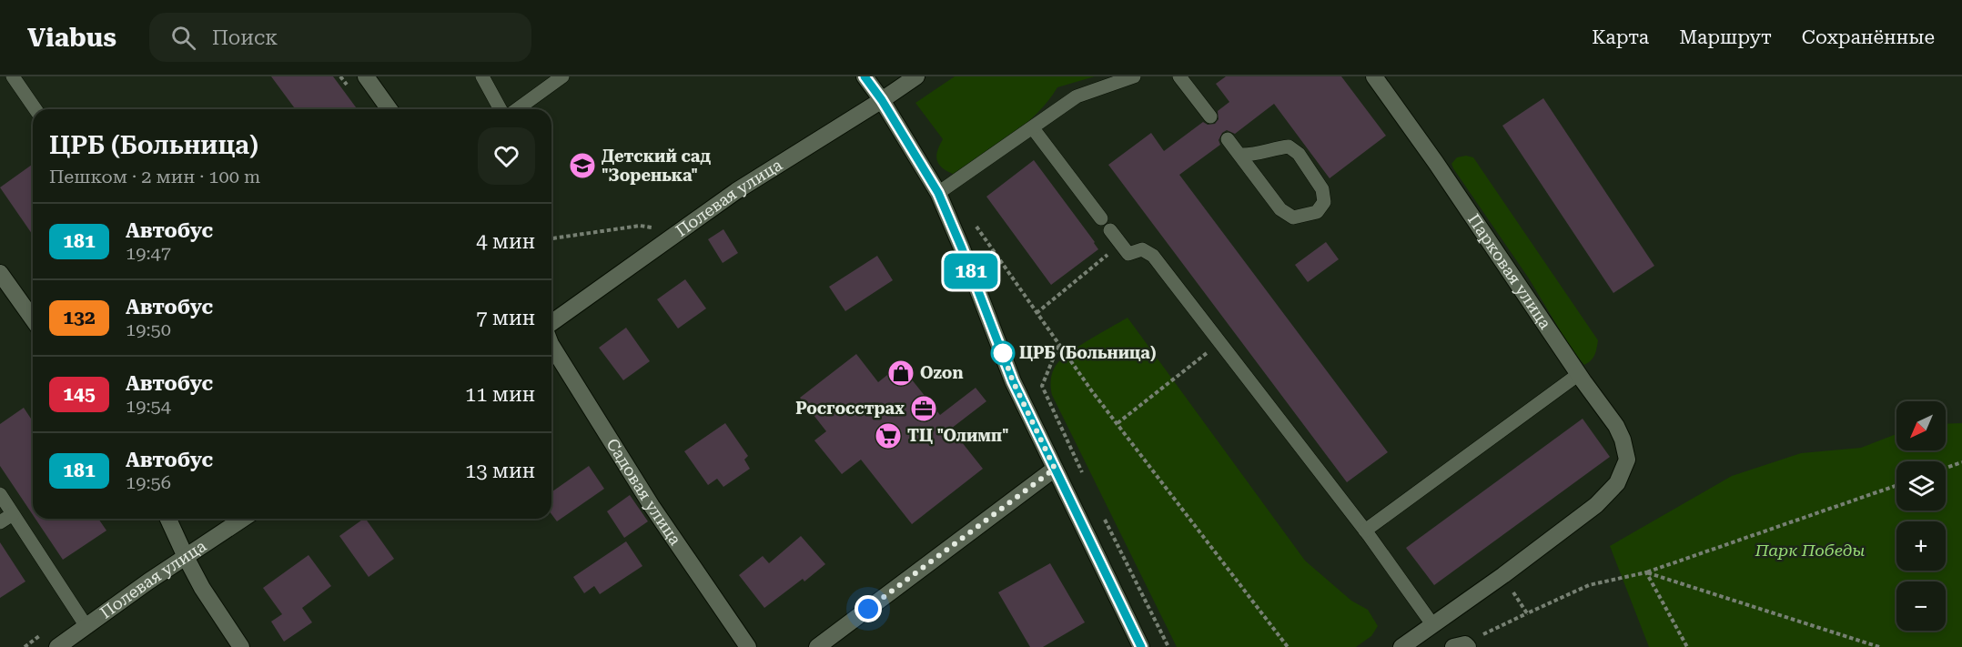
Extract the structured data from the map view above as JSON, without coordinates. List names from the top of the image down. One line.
{"streets":{"street":["Полевая улица","Парковая улица","Садовая улица"]},"parks":["Парк Победы"],"places":{"school or university":["Детский сад \"Зоренька\""],"other":["ЦРБ (Больница)"],"shop":["Ozon"],"office":["Росгосстрах"],"supermarket":["ТЦ \"Олимп\""]},"lines":["bus line 181"],"north":"bottom left","page":{"header":"Viabus","search":"Поиск","nav":["Карта","Маршрут","Сохранённые"],"on_map":"181","heading":["ЦРБ (Больница)","Пешком · 2 мин · 100 m"],"list":[{"mark":"181","name":"Автобус","note":"19:47","value":"4 мин"},{"mark":"132","name":"Автобус","note":"19:50","value":"7 мин"},{"mark":"145","name":"Автобус","note":"19:54","value":"11 мин"},{"mark":"181","name":"Автобус","note":"19:56","value":"13 мин"}],"map_buttons":["+","−"]}}
